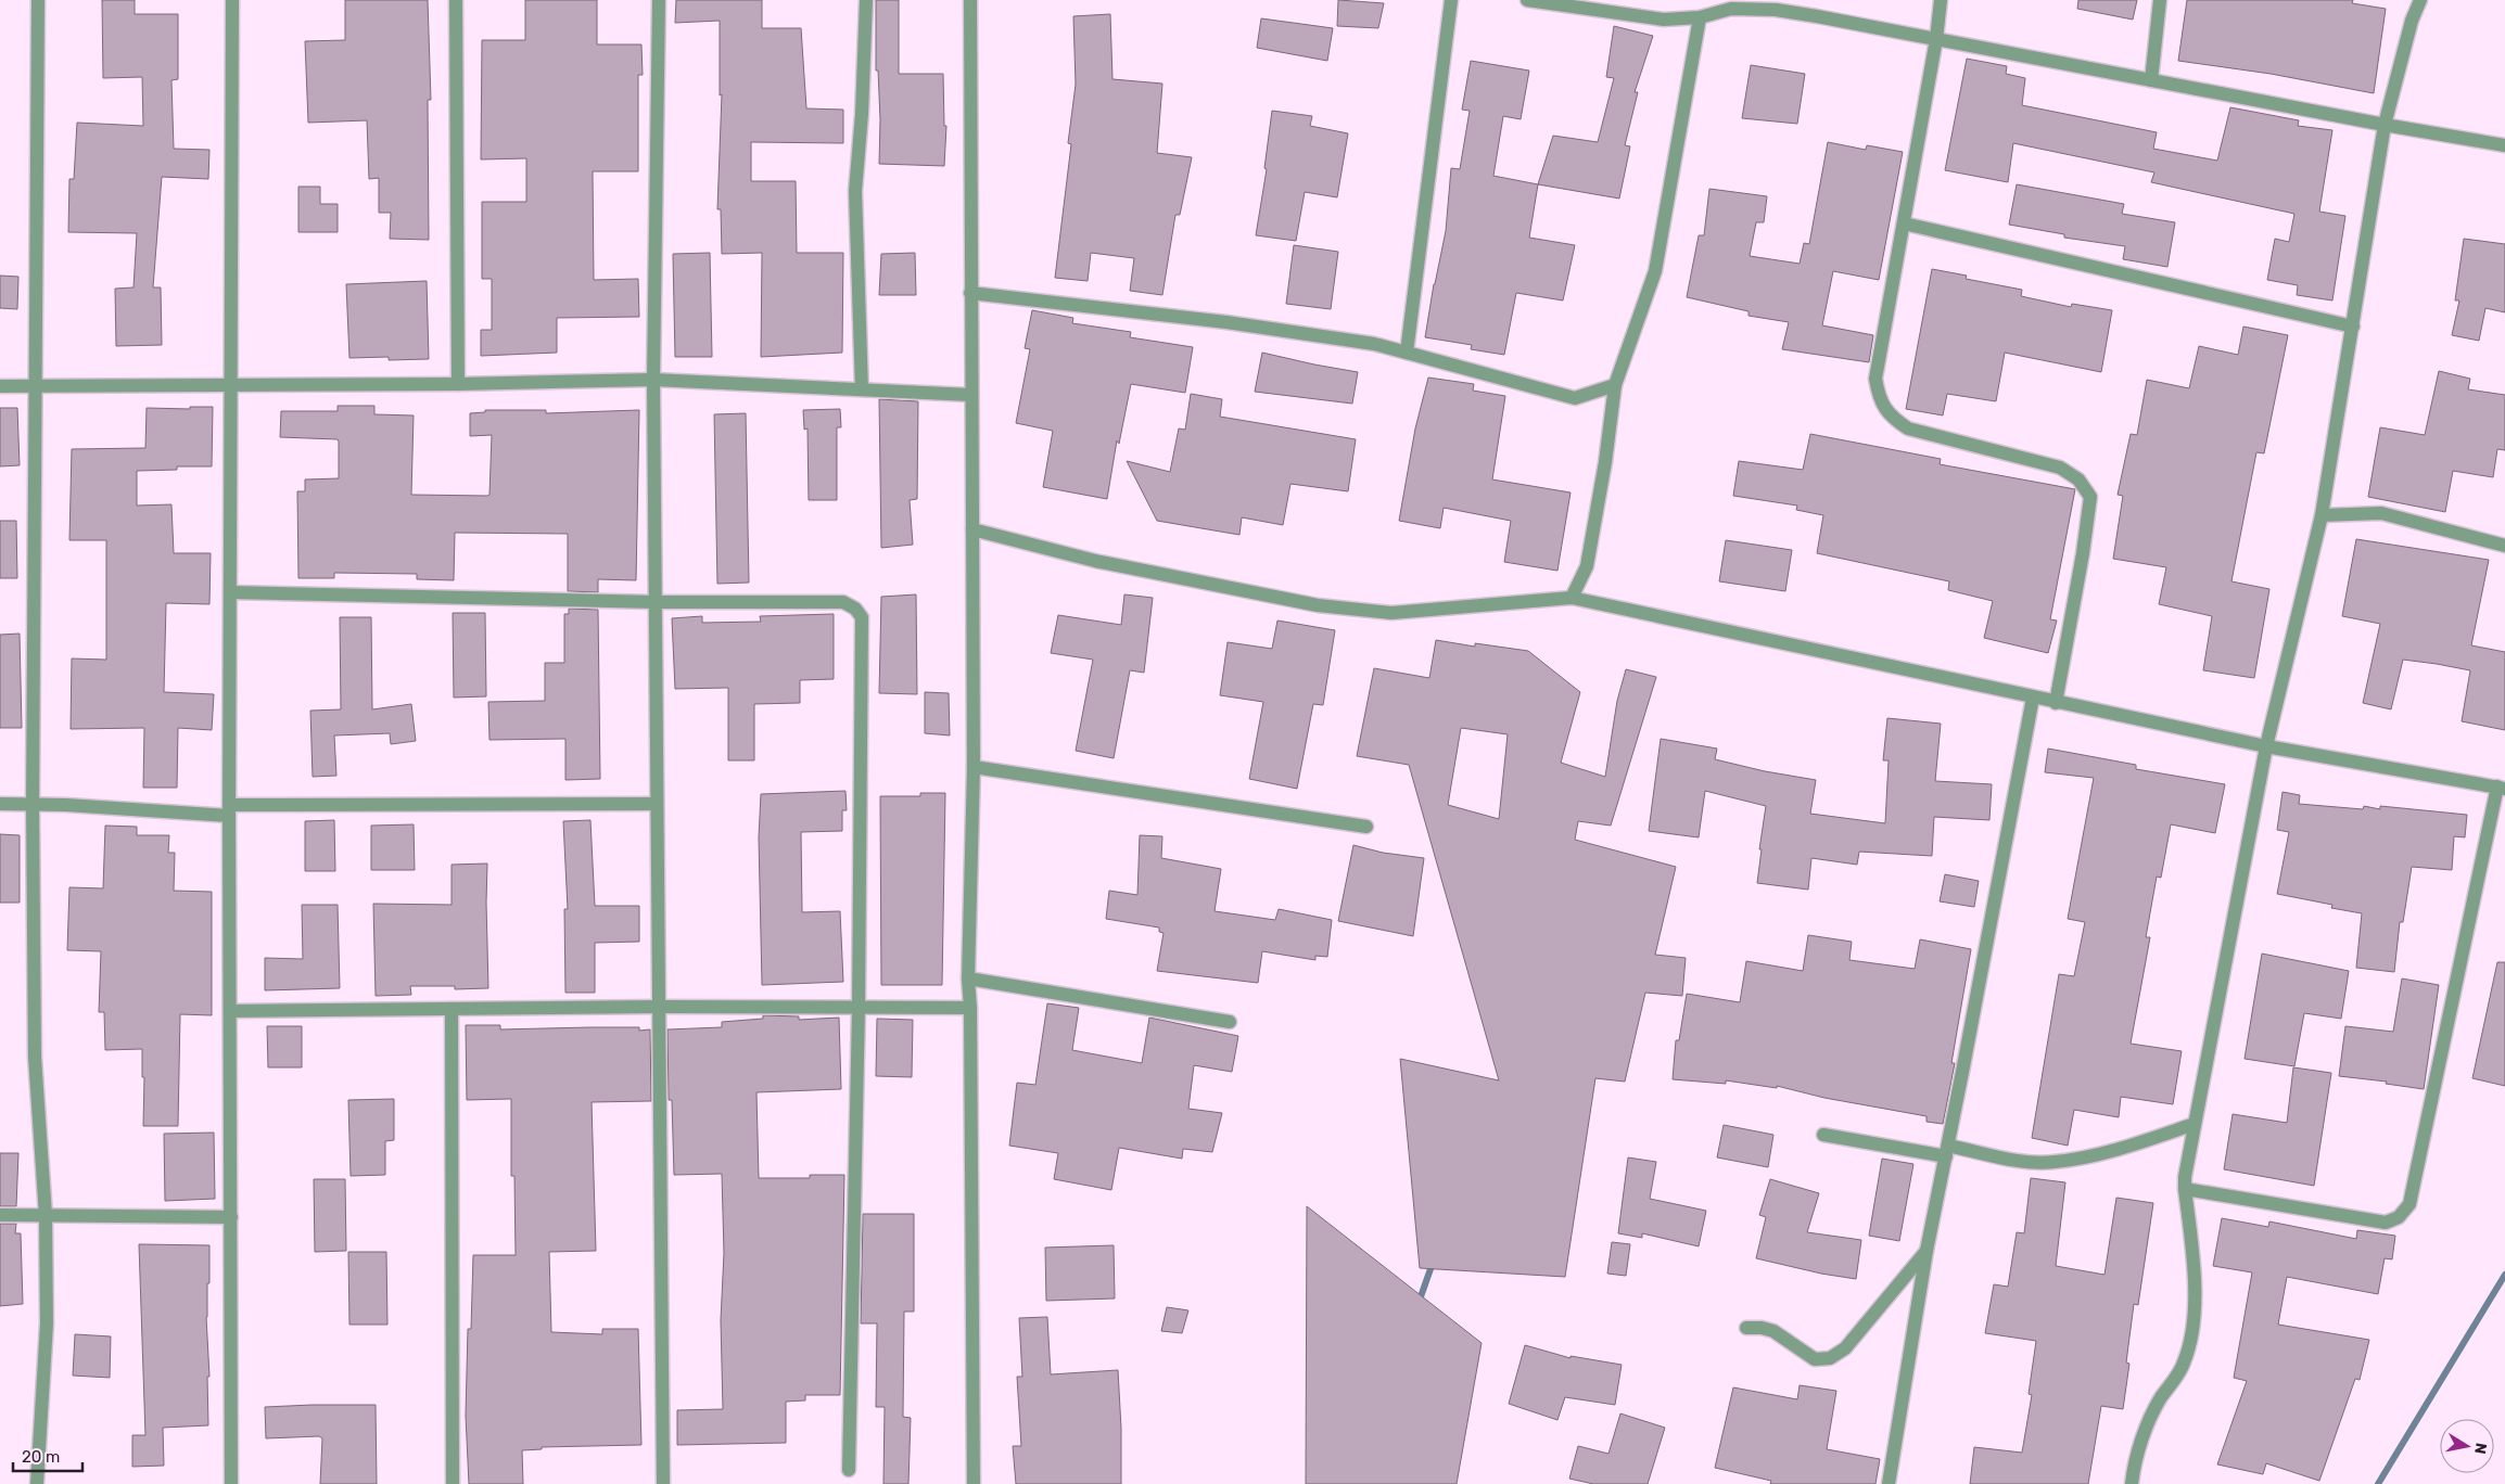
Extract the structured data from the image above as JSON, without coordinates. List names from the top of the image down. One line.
{"scale_bar":"20 m","north":"right"}
